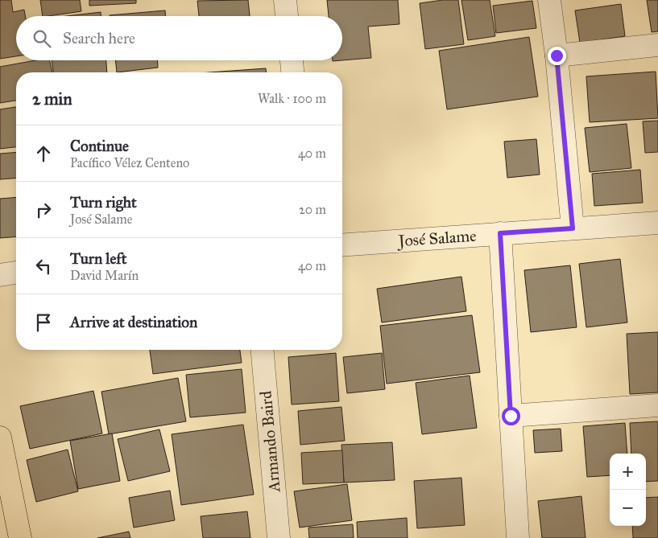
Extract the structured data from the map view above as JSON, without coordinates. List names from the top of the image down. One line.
{"streets":{"street":["José Salame","Armando Baird"]},"page":{"search":"Search here","heading":["2 min","Walk · 100 m"],"list":[["Continue","Pacífico Vélez Centeno","40 m"],["Turn right","José Salame","20 m"],["Turn left","David Marín","40 m"],"Arrive at destination"],"map_buttons":["+","−"]}}
